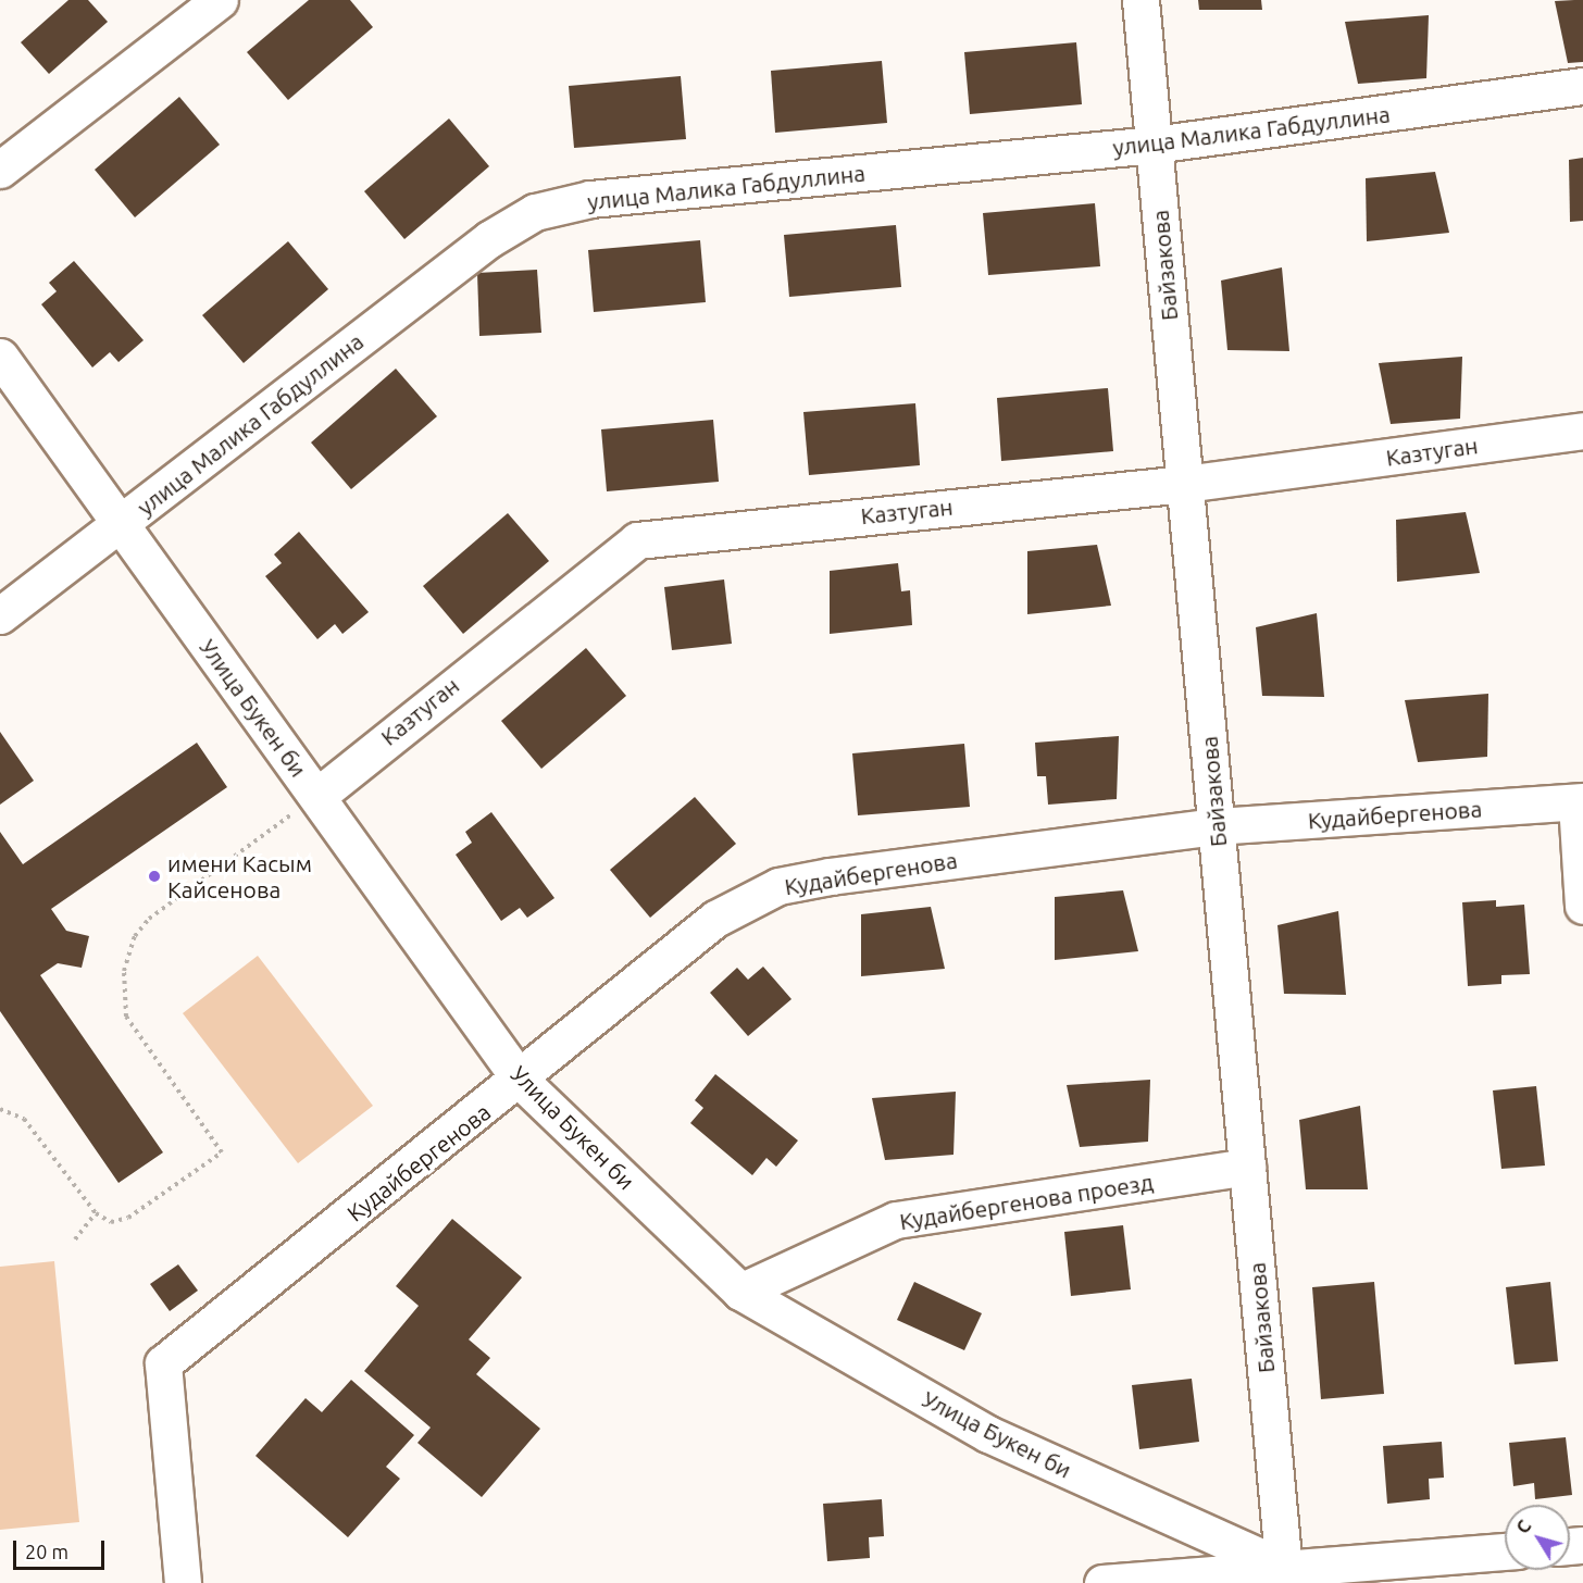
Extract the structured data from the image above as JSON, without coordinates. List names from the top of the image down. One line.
{"streets":{"street":["улица Малика Габдуллина","Байзакова","Казтуган","Улица Букен би","Кудайбергенова","Кудайбергенова проезд"]},"crossings":[["улица Малика Габдуллина","Байзакова"],["улица Малика Габдуллина","Улица Букен би"],["Байзакова","Казтуган"],["Байзакова","Улица Букен би"],["Байзакова","Кудайбергенова"],["Байзакова","Кудайбергенова проезд"],["Казтуган","Улица Букен би"],["Улица Букен би","Кудайбергенова"],["Улица Букен би","Кудайбергенова проезд"]],"places":["имени Касым Кайсенова"],"scale_bar":"20 m","north":"top left"}
